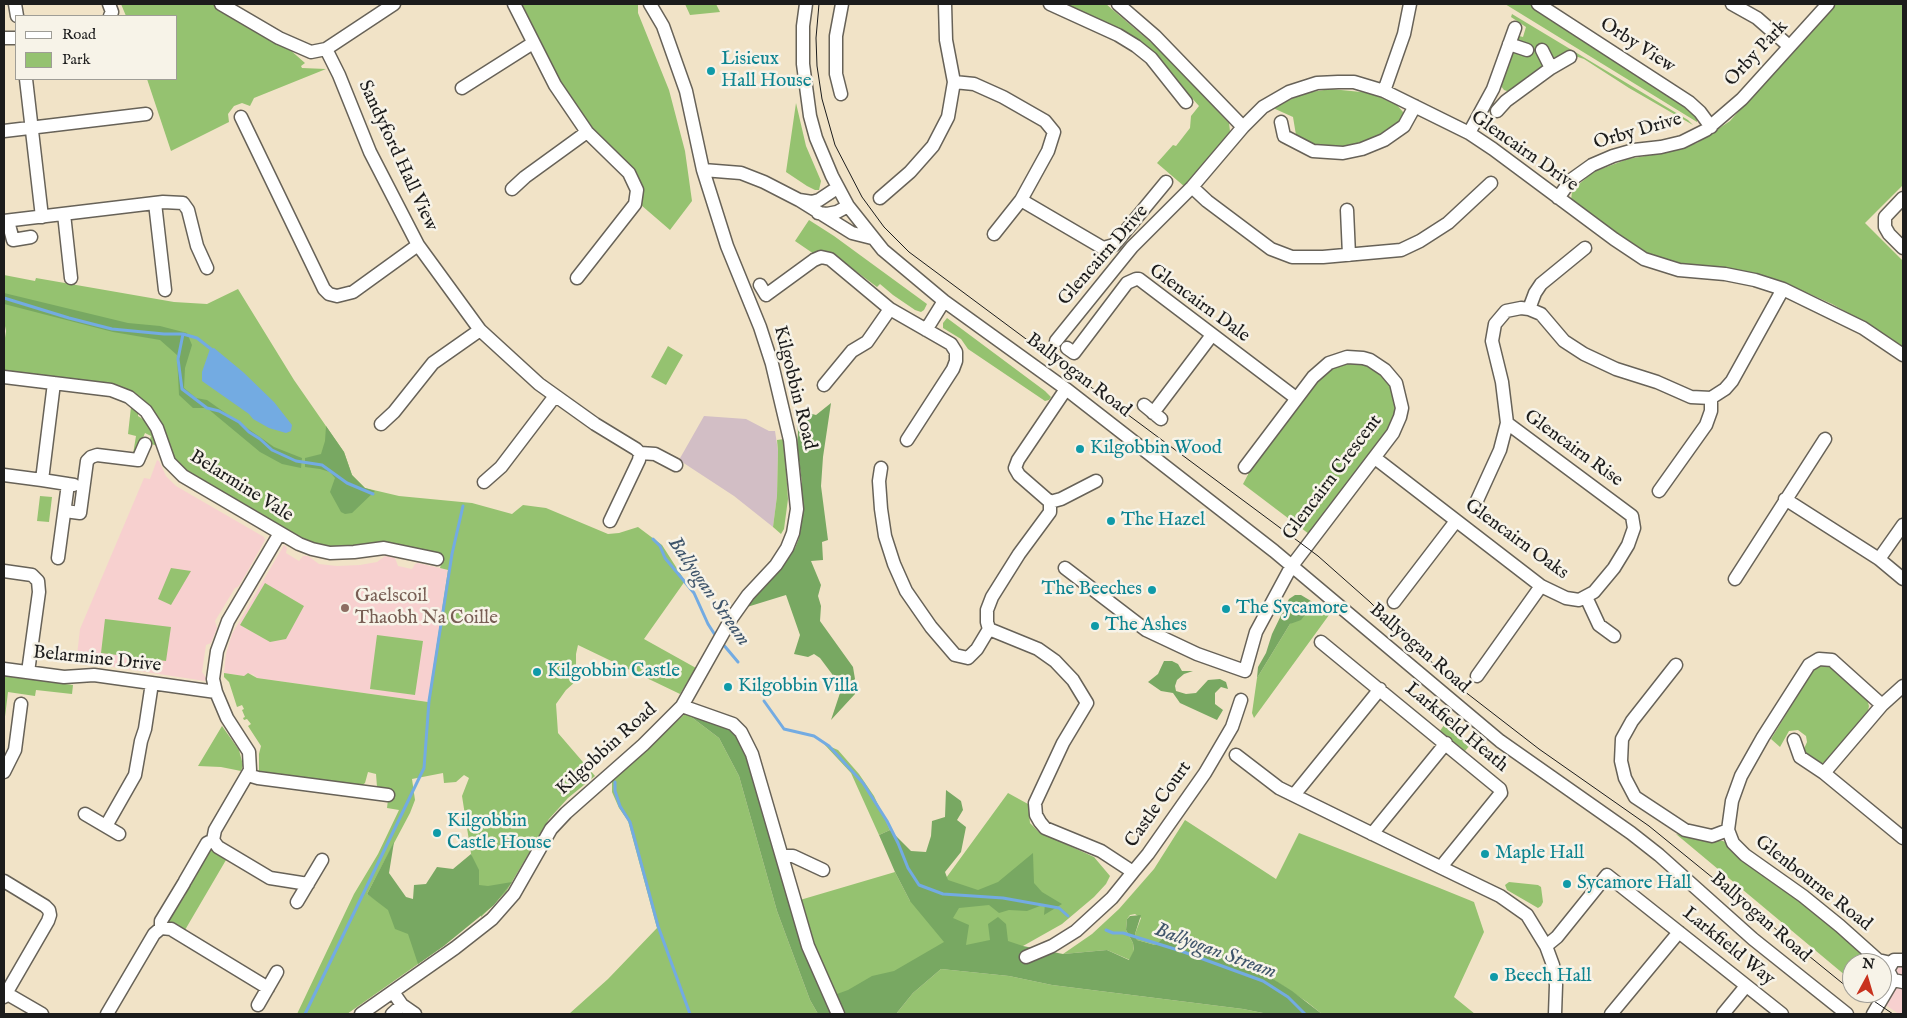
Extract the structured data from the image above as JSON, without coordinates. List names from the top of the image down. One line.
{"streets":{"street":["Orby View","Orby Park","Orby Drive","Glencairn Drive","Sandyford Hall View","Glencairn Dale","Ballyogan Road","Kilgobbin Road","Glencairn Rise","Glencairn Crescent","Belarmine Vale","Glencairn Oaks","Belarmine Drive","Larkfield Heath","Castle Court","Glenbourne Road","Larkfield Way"]},"crossings":[["Orby View","Orby Park"],["Orby View","Orby Drive"],["Orby Park","Orby Drive"],["Orby Drive","Glencairn Drive"],["Glencairn Dale","Glencairn Crescent"],["Ballyogan Road","Kilgobbin Road"],["Ballyogan Road","Glencairn Crescent"],["Glencairn Rise","Glencairn Oaks"],["Glencairn Crescent","Glencairn Oaks"]],"water":["Ballyogan Stream"],"places":["Lisieux Hall House","Kilgobbin Wood","The Hazel","The Beeches","Gaelscoil Thaobh Na Coille","The Sycamore","The Ashes","Kilgobbin Castle","Kilgobbin Villa","Kilgobbin Castle House","Maple Hall","Sycamore Hall","Beech Hall"],"legend":["Road","Park"],"north":"top"}
